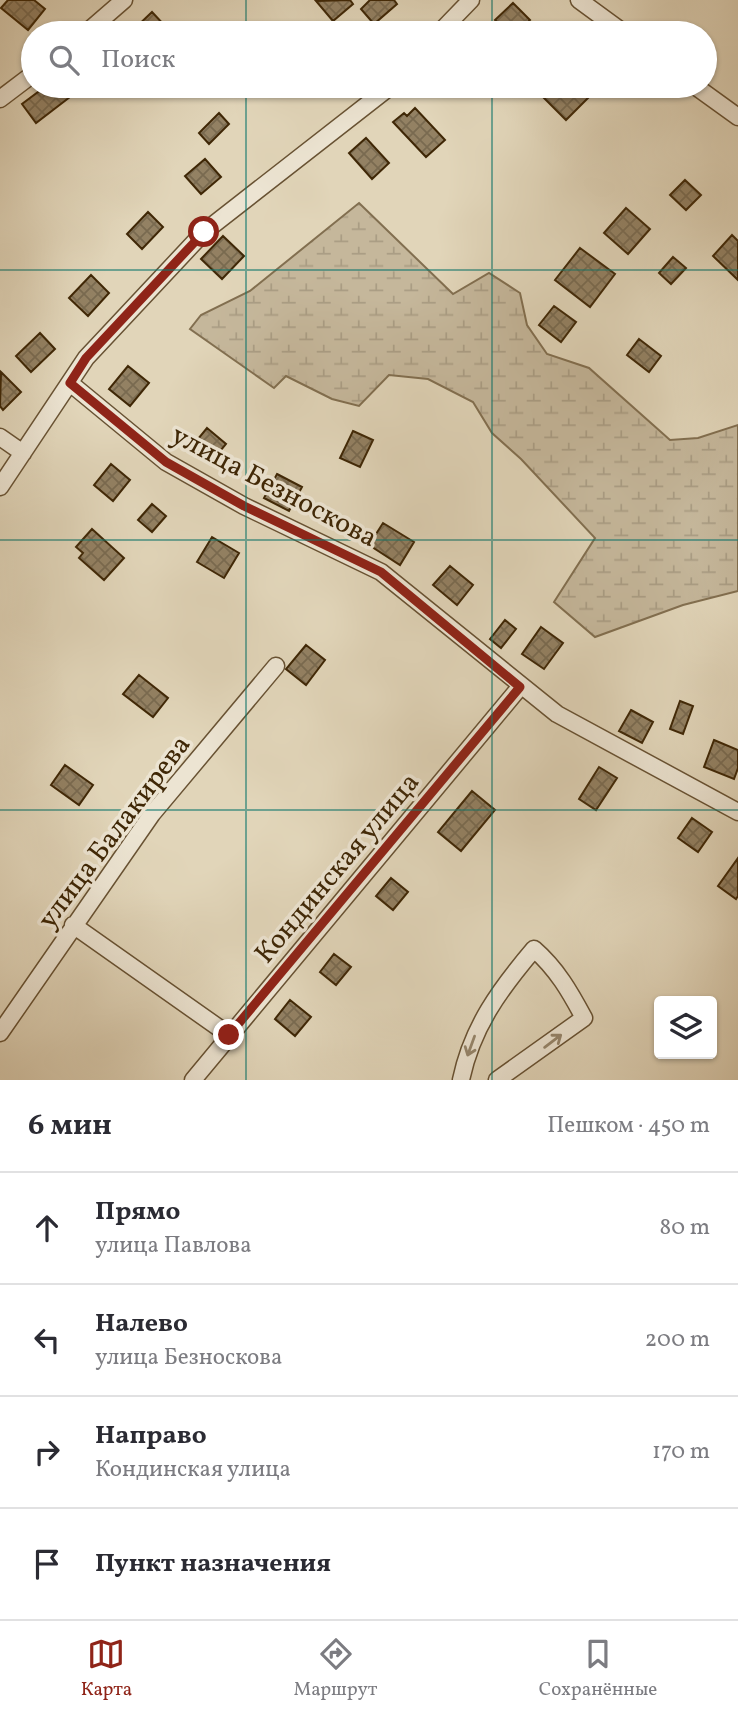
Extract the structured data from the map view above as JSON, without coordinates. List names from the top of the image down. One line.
{"streets":{"street":["улица Безноскова","улица Балакирева","Кондинская улица"]},"crossings":[["улица Безноскова","Кондинская улица"]],"page":{"search":"Поиск","heading":["6 мин","Пешком · 450 m"],"list":[["Прямо","улица Павлова","80 m"],["Налево","улица Безноскова","200 m"],["Направо","Кондинская улица","170 m"],"Пункт назначения"],"nav":["Карта","Маршрут","Сохранённые"]}}
